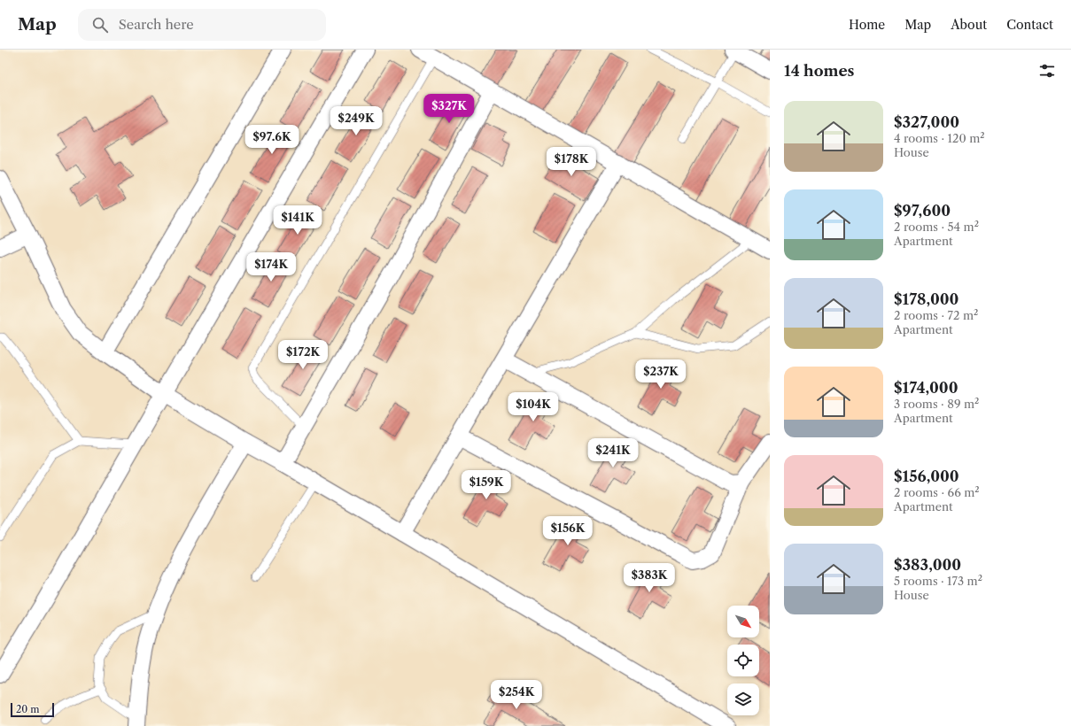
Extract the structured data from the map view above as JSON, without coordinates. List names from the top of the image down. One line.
{"scale_bar":"20 m","north":"bottom right","page":{"header":"Map","search":"Search here","nav":["Home","Map","About","Contact"],"heading":"14 homes","list":[{"name":"$327,000","note":"4 rooms · 120 m² · House"},{"name":"$97,600","note":"2 rooms · 54 m² · Apartment"},{"name":"$178,000","note":"2 rooms · 72 m² · Apartment"},{"name":"$174,000","note":"3 rooms · 89 m² · Apartment"},{"name":"$156,000","note":"2 rooms · 66 m² · Apartment"},{"name":"$383,000","note":"5 rooms · 173 m² · House"}],"price":["$327K","$249K","$97.6K","$178K","$141K","$174K","$172K","$237K","$104K","$241K","$159K","$156K","$383K","$254K"],"scale":"20 m"}}
